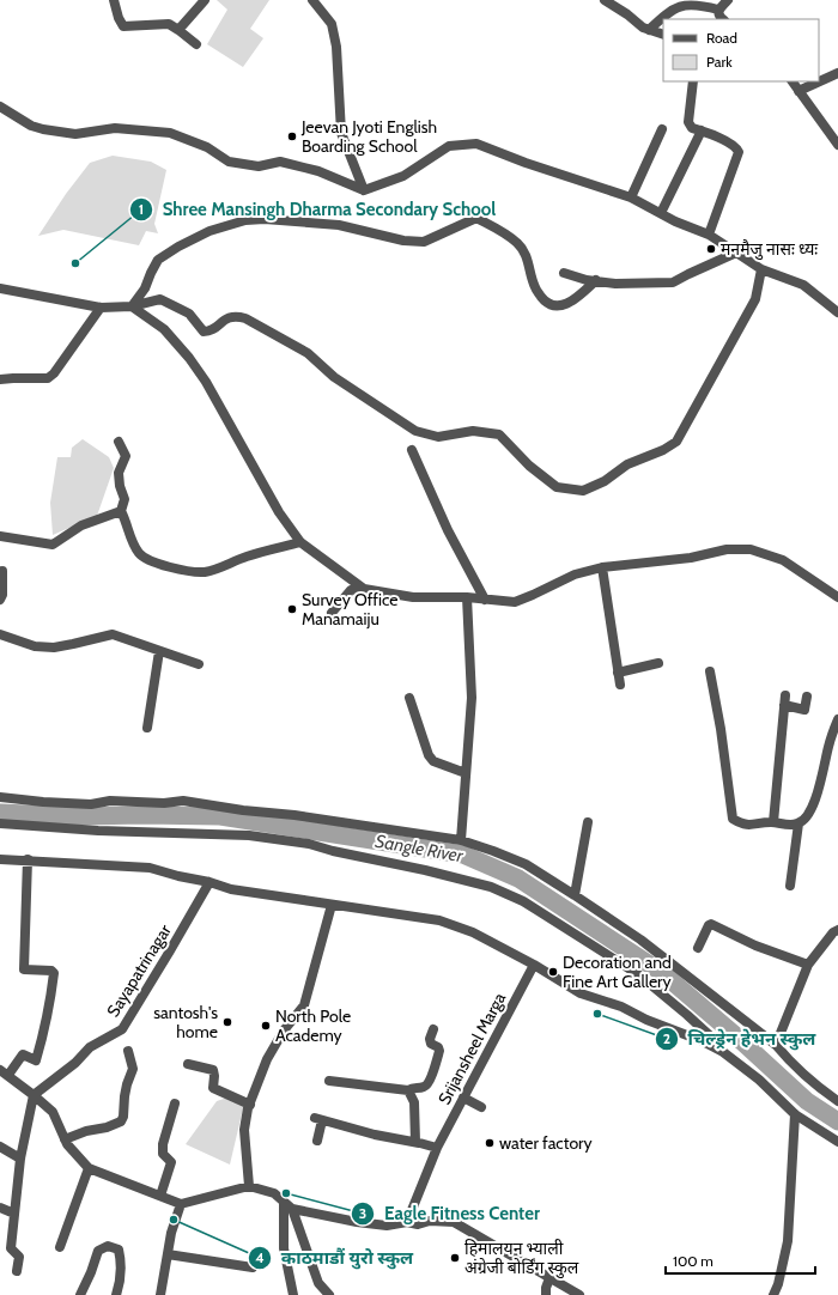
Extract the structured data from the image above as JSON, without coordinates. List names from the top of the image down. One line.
{"streets":{"street":["Sayapatrinagar","Srijansheel Marga"]},"water":["Sangle River"],"places":["Jeevan Jyoti English Boarding School","मनमैजु नासः ध्यः","Shree Mansingh Dharma Secondary School","Survey Office Manamaiju","Decoration and Fine Art Gallery","चिल्ड्रेन हेभन स्कुल","santosh's home","North Pole Academy","water factory","Eagle Fitness Center","काठमाडौं युरो स्कुल","हिमालयन भ्याली अंग्रेजी बोर्डिंग स्कुल"],"legend":["Road","Park"],"scale_bar":"100 m"}
